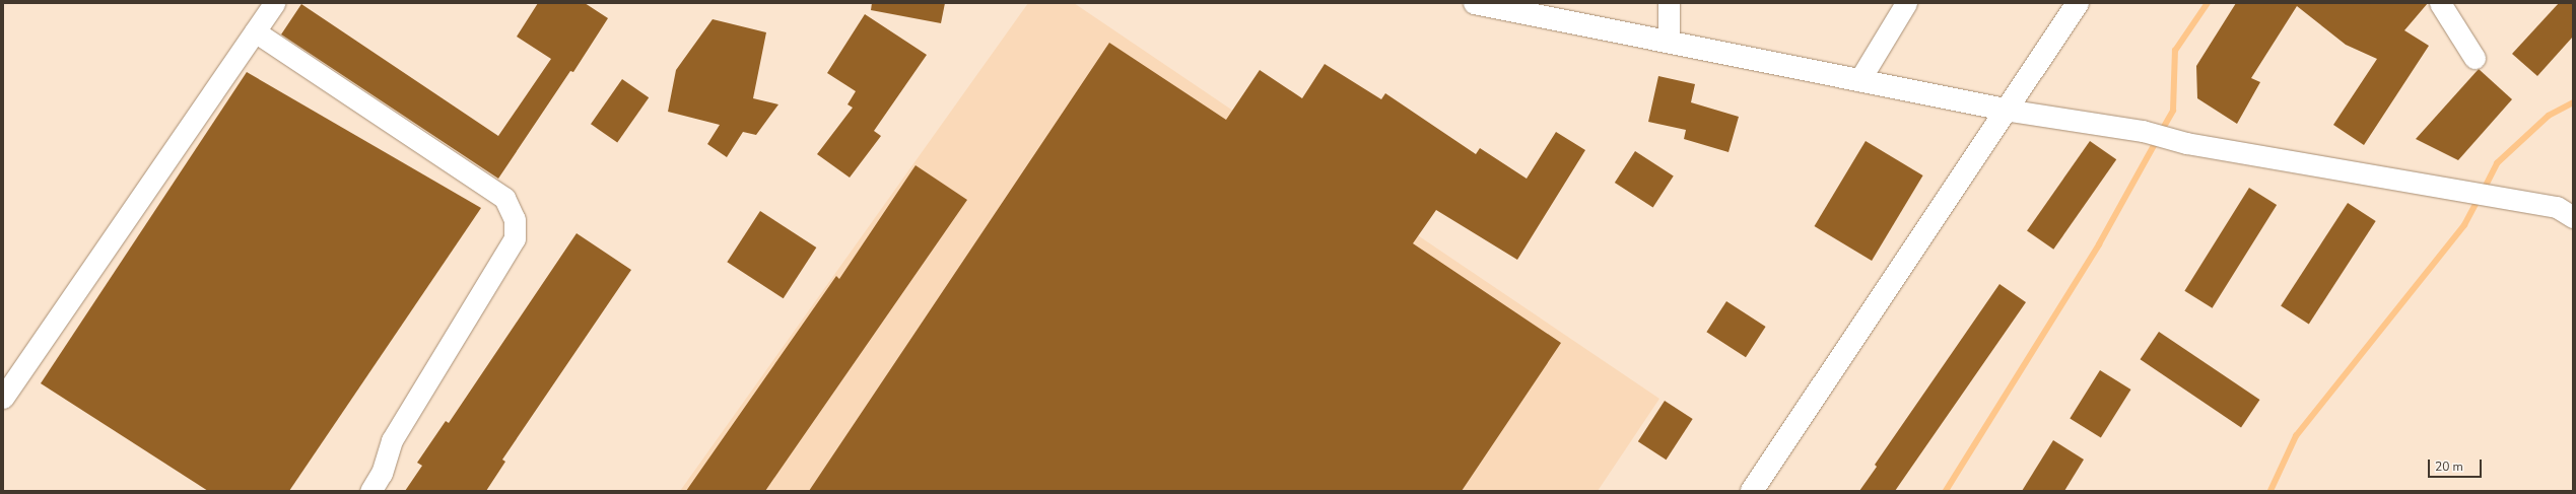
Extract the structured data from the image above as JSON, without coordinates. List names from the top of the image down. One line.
{"scale_bar":"20 m"}
